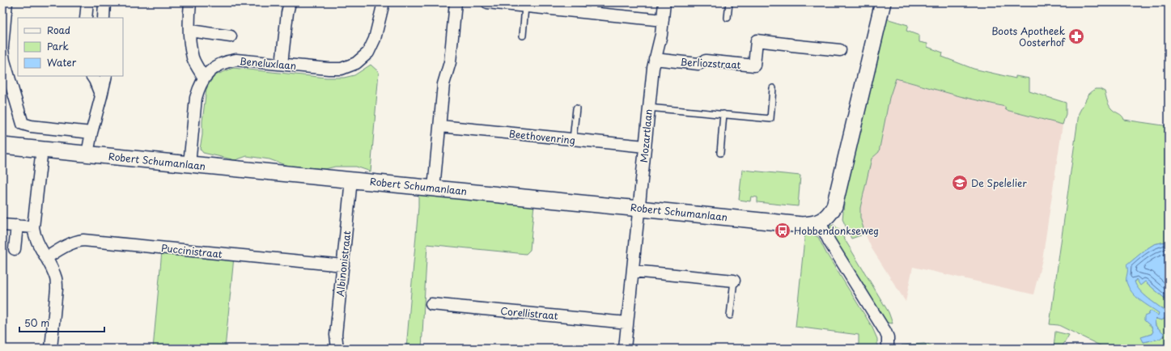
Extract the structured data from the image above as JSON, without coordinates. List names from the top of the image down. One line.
{"streets":{"street":["Beneluxlaan","Berliozstraat","Mozartlaan","Beethovenring","Robert Schumanlaan","Puccinistraat","Albinonistraat","Corellistraat"]},"crossings":[["Beneluxlaan","Robert Schumanlaan"],["Berliozstraat","Mozartlaan"],["Mozartlaan","Beethovenring"],["Mozartlaan","Robert Schumanlaan"],["Mozartlaan","Corellistraat"],["Robert Schumanlaan","Albinonistraat"],["Puccinistraat","Albinonistraat"]],"places":{"pharmacy":["Boots Apotheek Oosterhof"],"school or university":["De Spelelier"],"bus stop":["Hobbendonkseweg"]},"legend":["Road","Park","Water"],"scale_bar":"50 m"}
